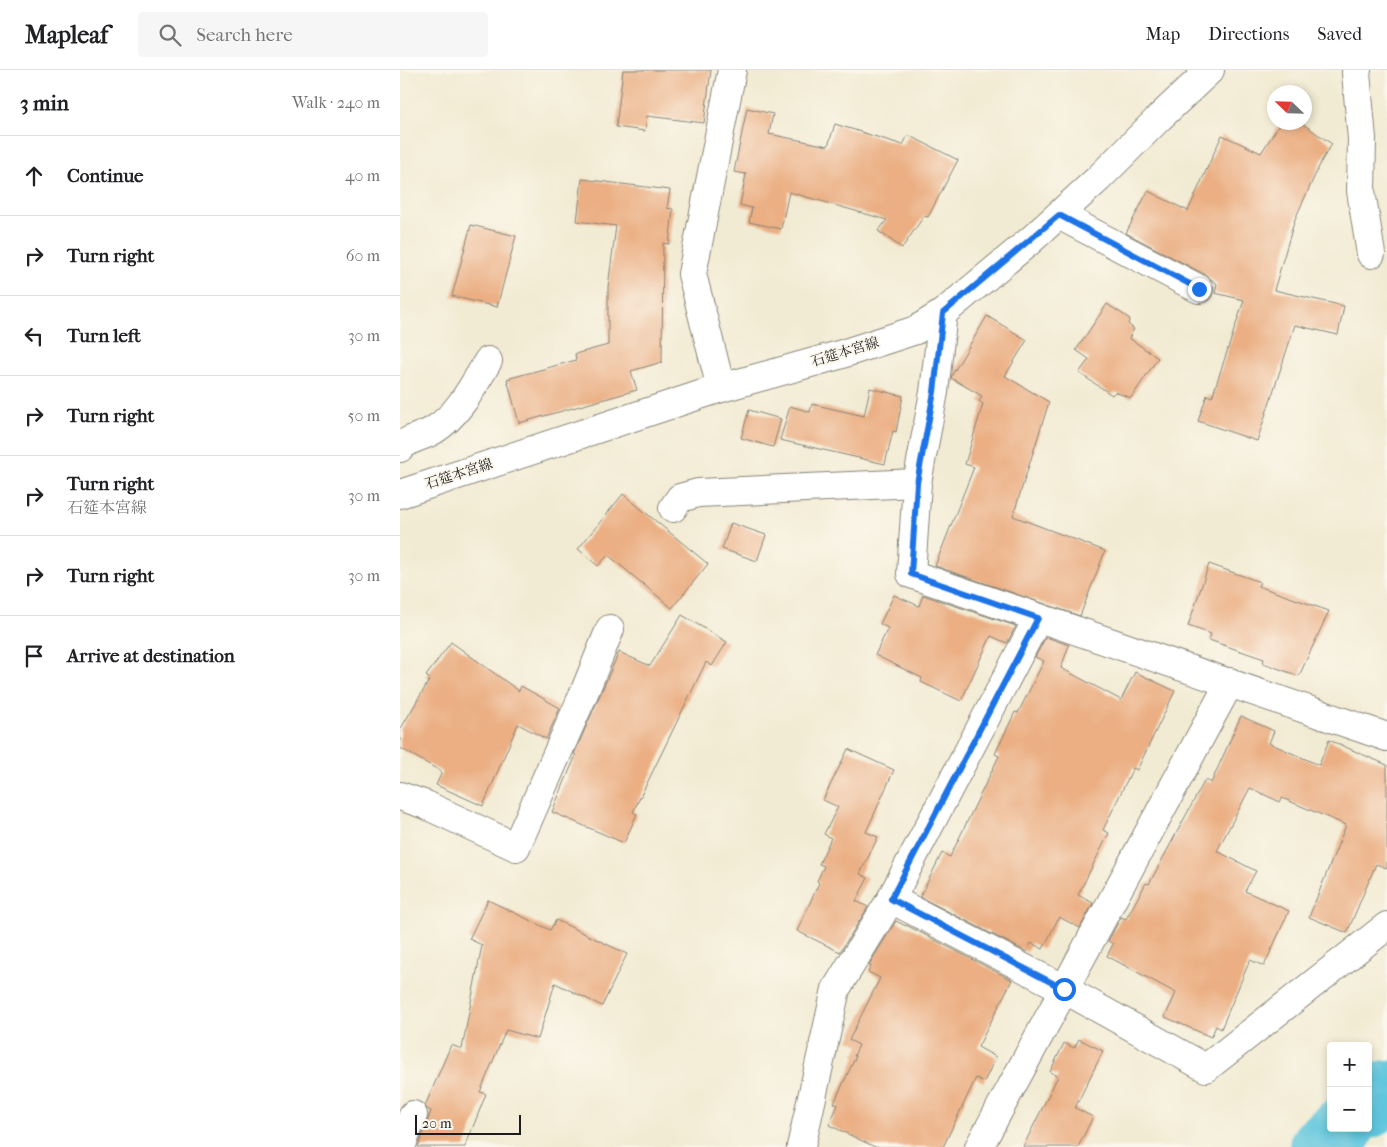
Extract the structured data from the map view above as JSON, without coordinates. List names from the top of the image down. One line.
{"streets":{"street":["石筵本宮線"]},"scale_bar":"20 m","north":"top left","page":{"header":"Mapleaf","search":"Search here","nav":["Map","Directions","Saved"],"heading":["3 min","Walk · 240 m"],"list":[["Continue","40 m"],["Turn right","60 m"],["Turn left","30 m"],["Turn right","50 m"],["Turn right","石筵本宮線","30 m"],["Turn right","30 m"],"Arrive at destination"],"map_buttons":["+","−"],"scale":"20 m"}}
